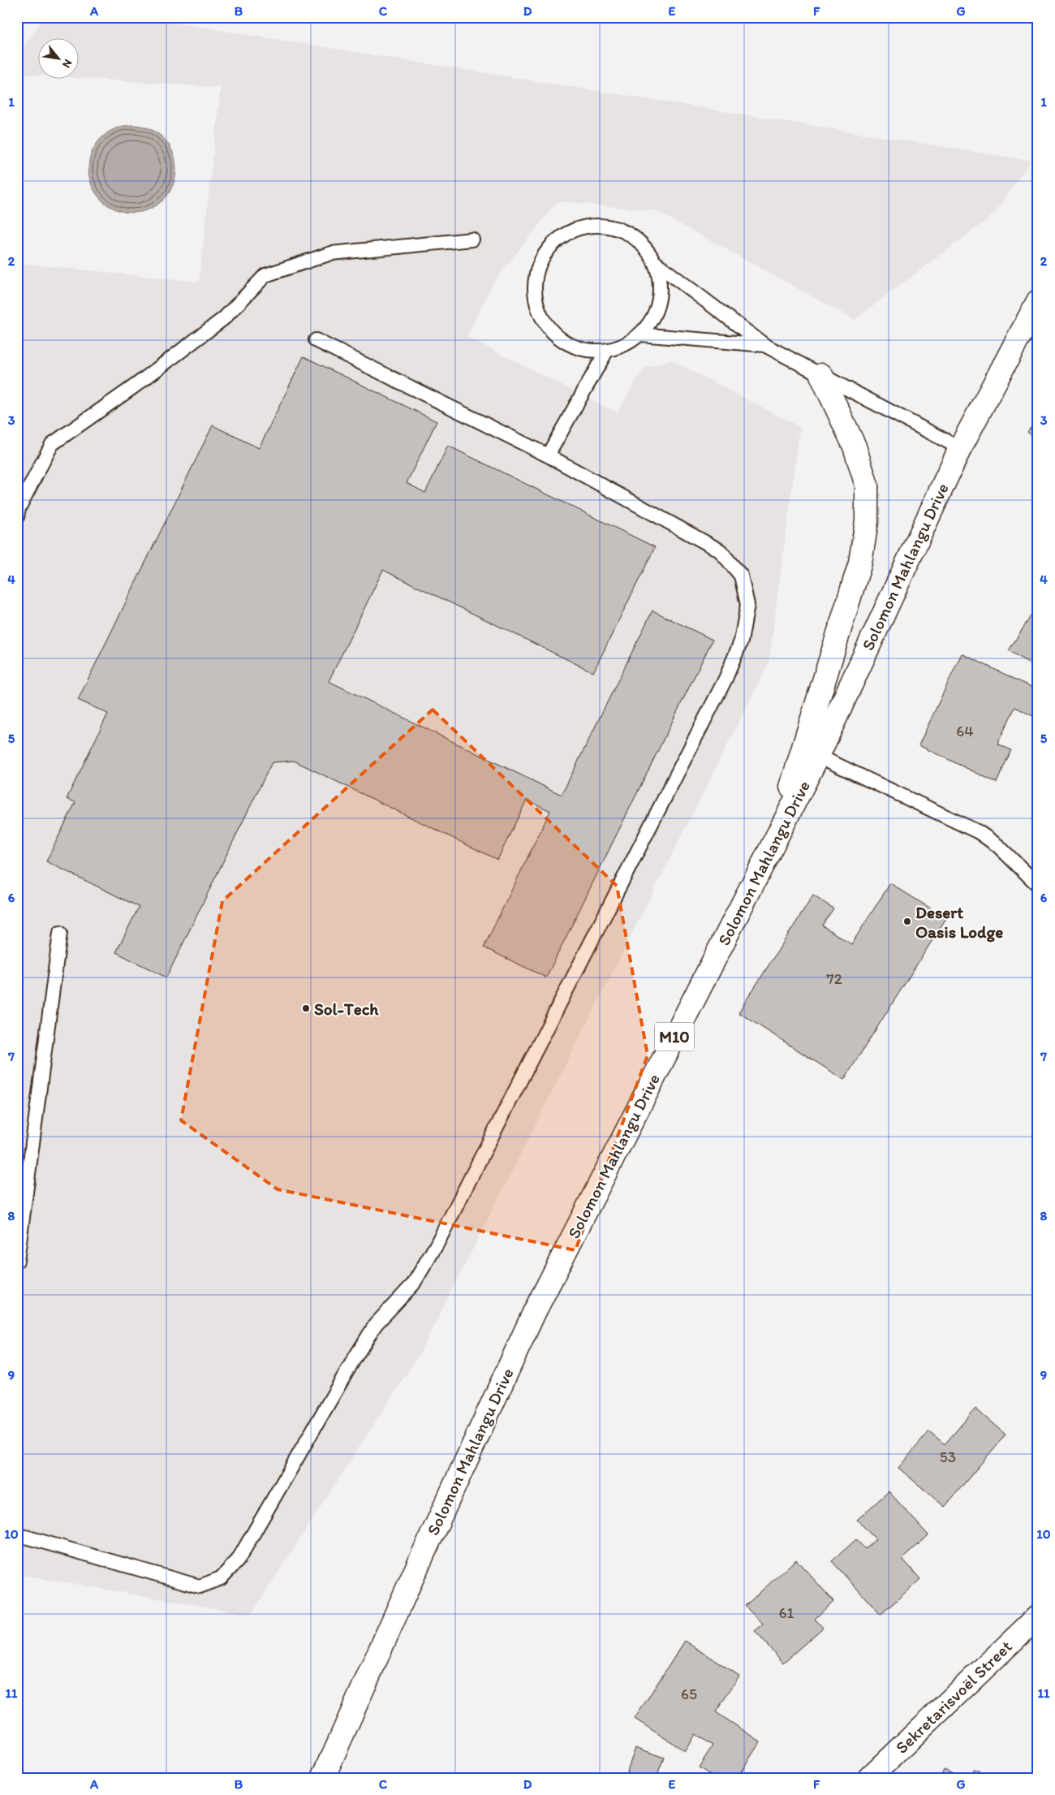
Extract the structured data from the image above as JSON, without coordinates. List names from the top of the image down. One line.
{"streets":{"main road":["Solomon Mahlangu Drive","M10","Sekretarisvoël Street"]},"places":["Desert Oasis Lodge","Sol-Tech"],"house_numbers":["64","72","53","61","65"],"north":"bottom right","grid":{"columns":["A","B","C","D","E","F","G"],"rows":["1","2","3","4","5","6","7","8","9","10","11"]}}
